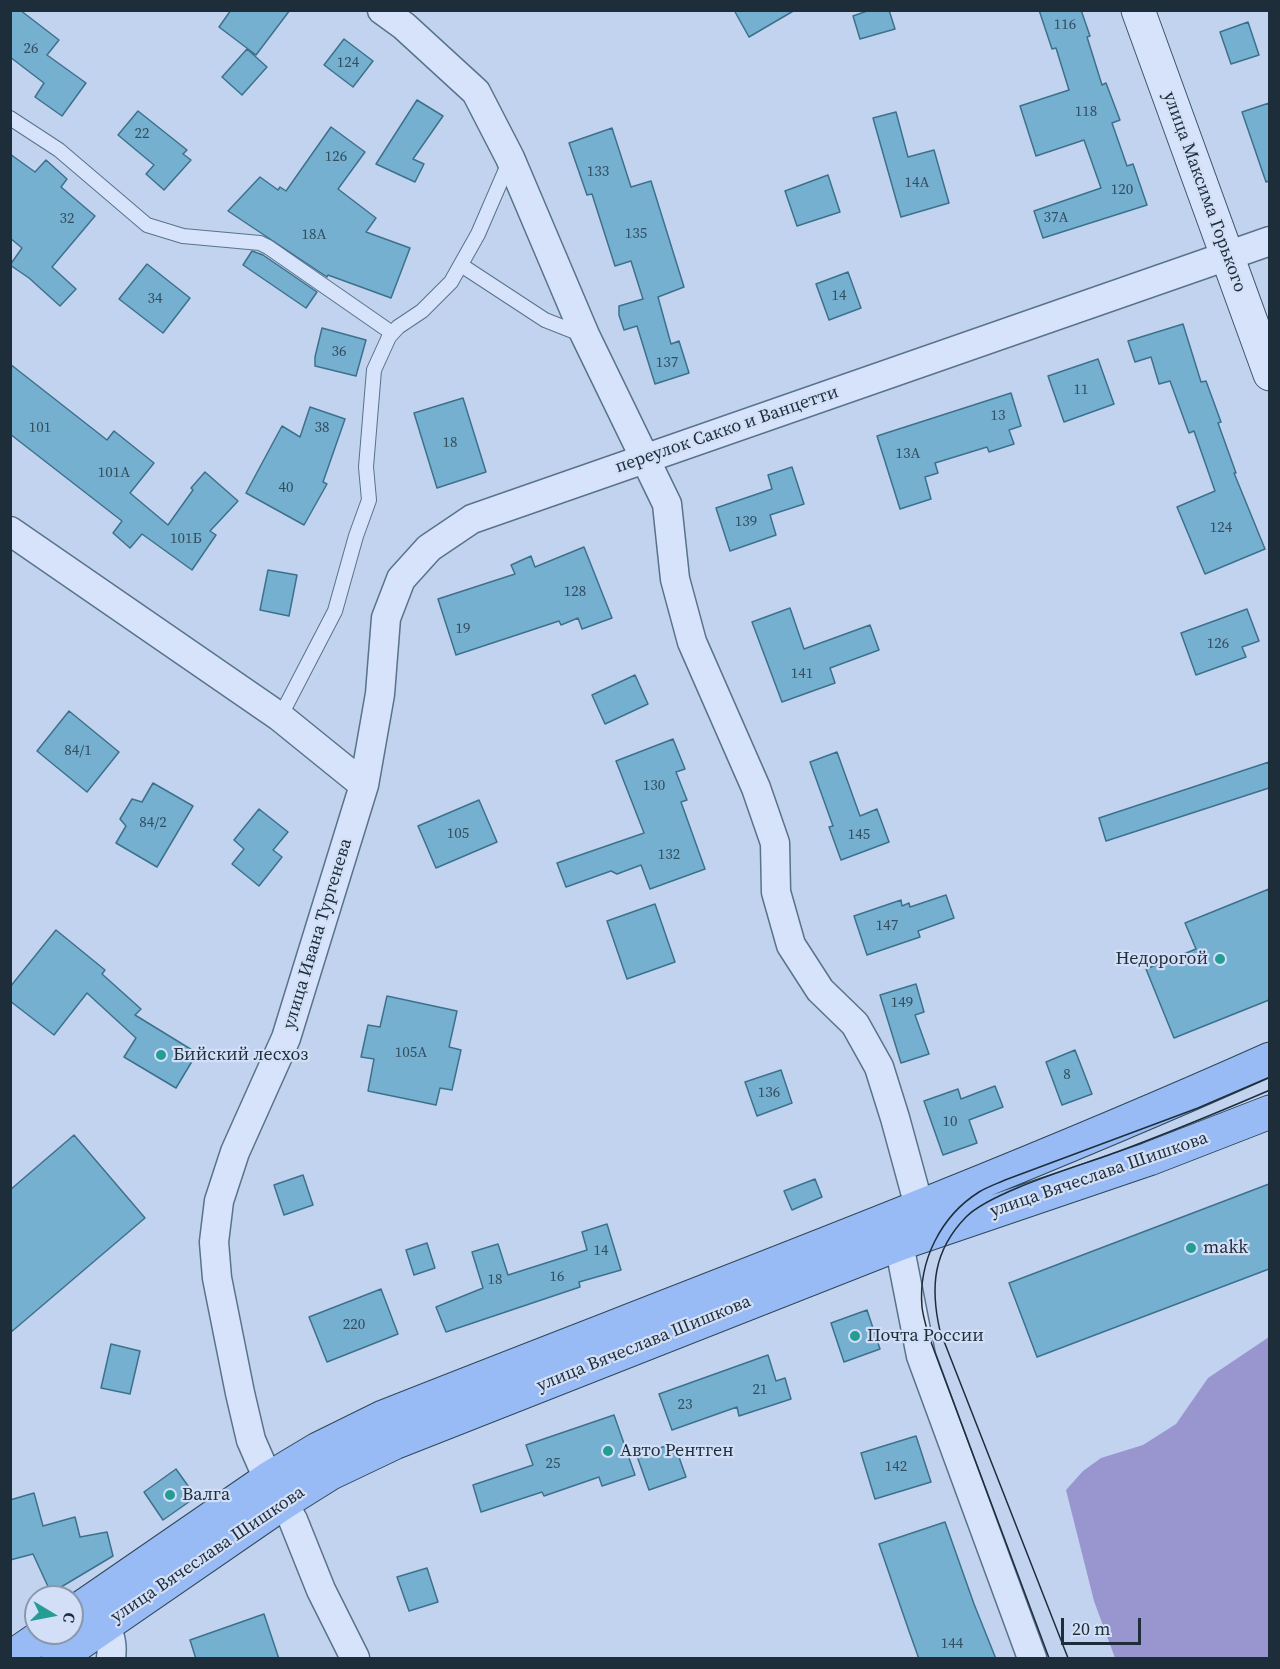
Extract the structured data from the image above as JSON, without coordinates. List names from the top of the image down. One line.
{"streets":{"main road":["улица Максима Горького","улица Вячеслава Шишкова"],"street":["переулок Сакко и Ванцетти","улица Ивана Тургенева"]},"crossings":[["улица Максима Горького","переулок Сакко и Ванцетти"],["переулок Сакко и Ванцетти","улица Ивана Тургенева"],["улица Ивана Тургенева","улица Вячеслава Шишкова"]],"places":["Недорогой","Бийский лесхоз","makk","Почта России","Авто Рентген","Валга"],"house_numbers":["116","26","124","118","22","126","133","14А","120","37А","32","135","18А","14","34","36","137","11","13","101","38","18","13А","101А","40","139","124","101Б","128","19","126","141","84/1","130","84/2","105","145","132","147","149","105А","8","136","10","14","16","18","220","21","23","25","142","144"],"scale_bar":"20 m","north":"right"}
